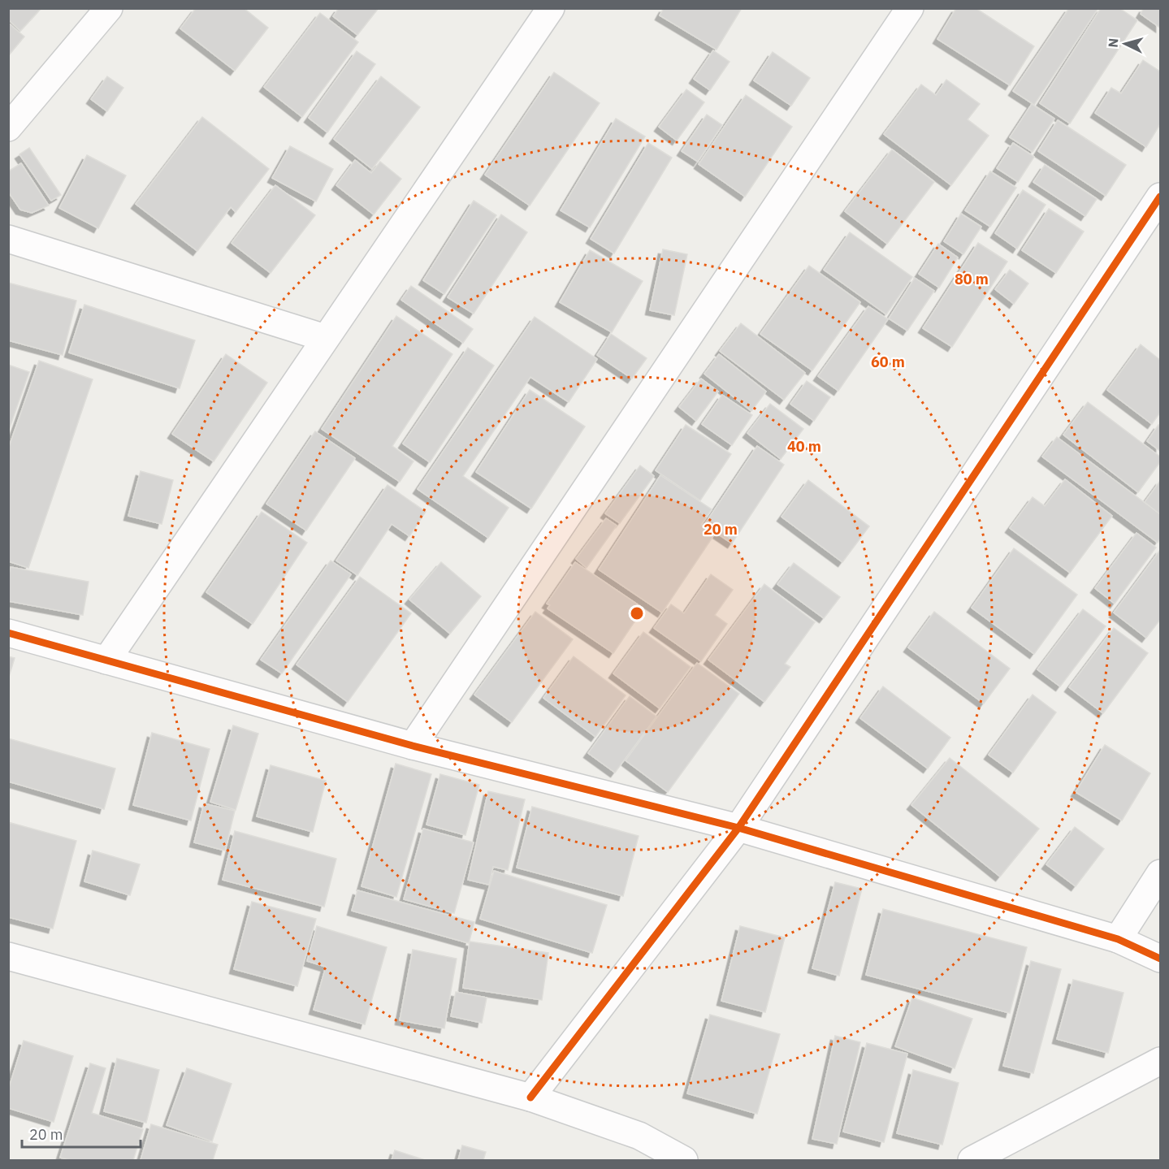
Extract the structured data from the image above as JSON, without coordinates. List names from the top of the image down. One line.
{"scale_bar":"20 m","north":"left","rings":["80 m","60 m","40 m","20 m"]}
